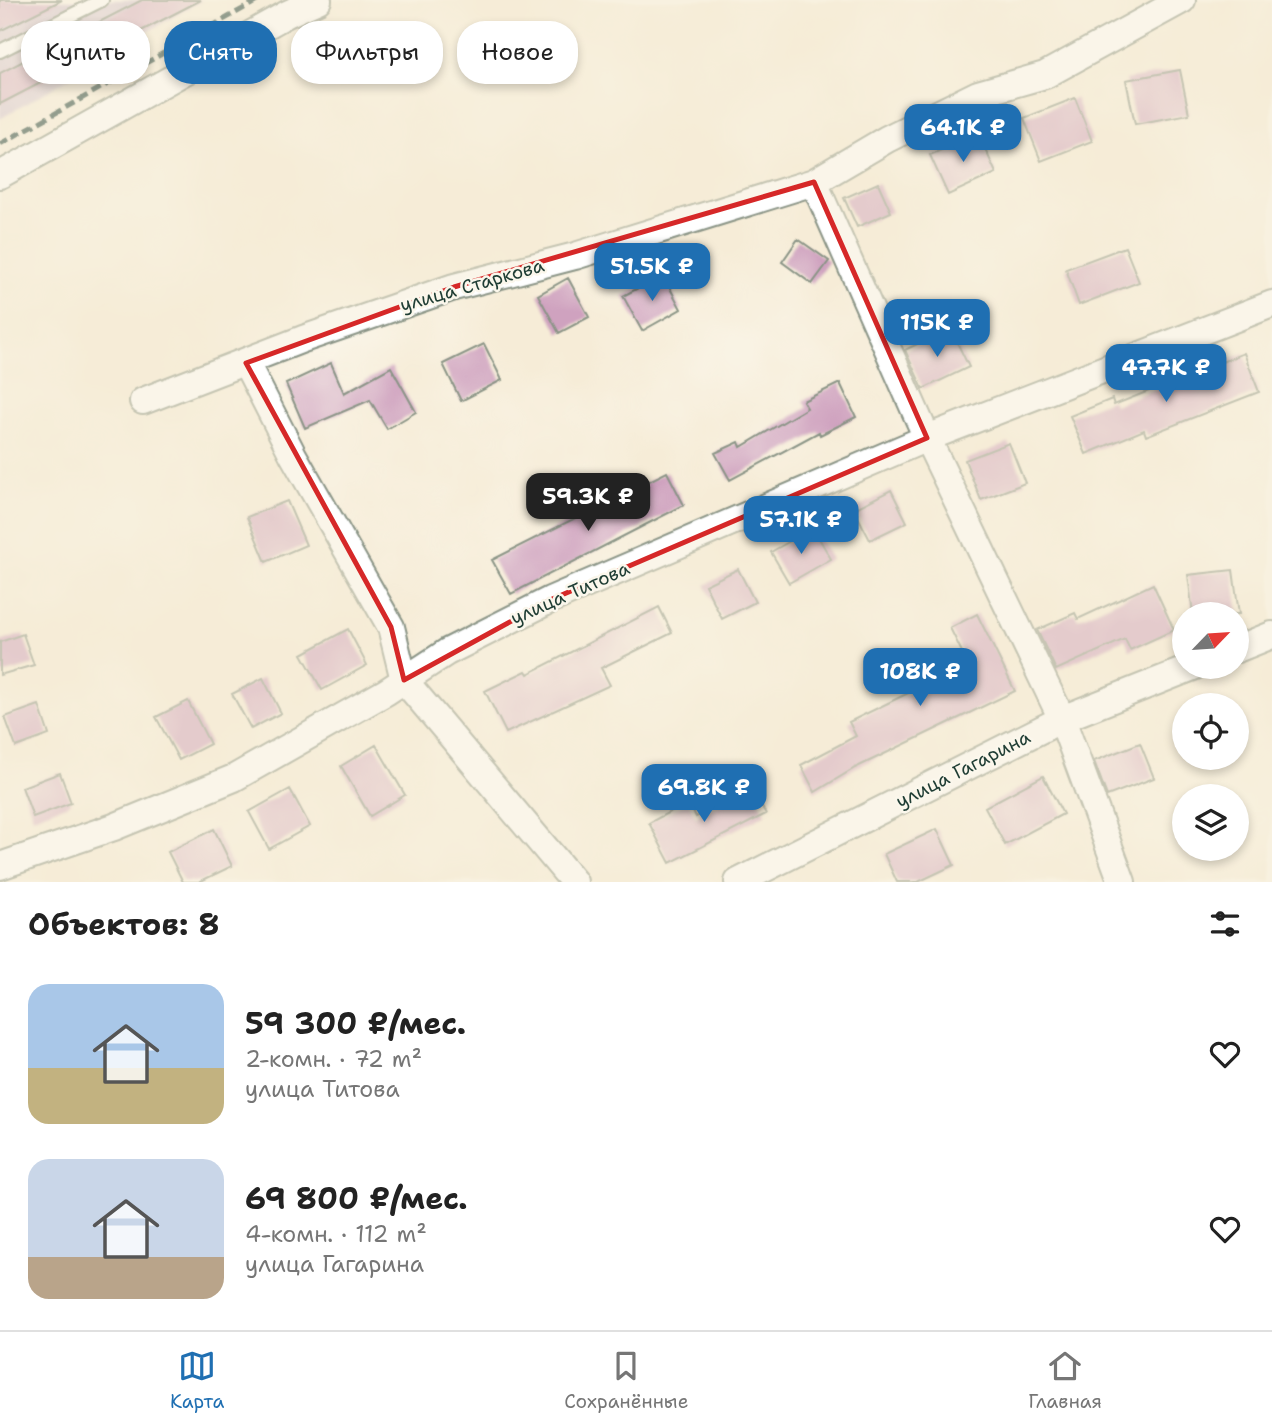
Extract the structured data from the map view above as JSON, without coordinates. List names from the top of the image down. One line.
{"streets":{"street":["улица Старкова","улица Титова","улица Гагарина"]},"north":"top right","page":{"chip":["Купить","Снять","Фильтры","Новое"],"price":["64.1K ₽","51.5K ₽","115K ₽","47.7K ₽","59.3K ₽","57.1K ₽","108K ₽","69.8K ₽"],"heading":"Объектов: 8","list":[{"name":"59 300 ₽/мес.","note":"2-комн. · 72 m² · улица Титова"},{"name":"69 800 ₽/мес.","note":"4-комн. · 112 m² · улица Гагарина"}],"tabs":["Карта","Сохранённые","Главная"]}}
